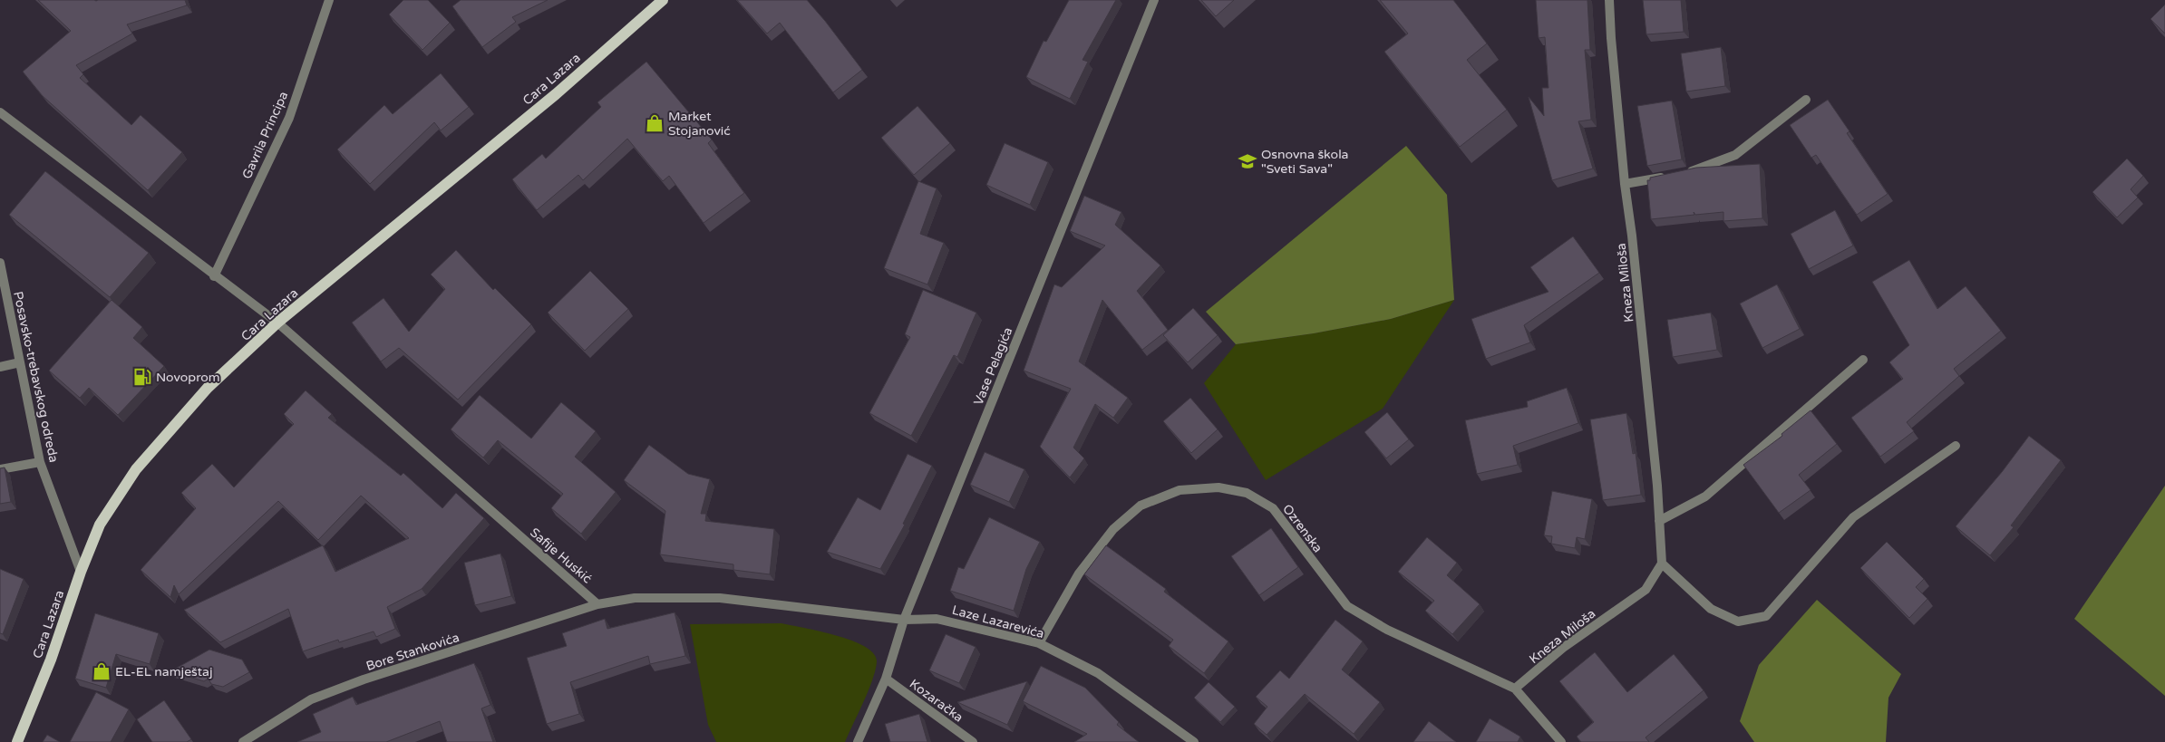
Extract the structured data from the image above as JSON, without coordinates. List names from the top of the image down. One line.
{"streets":{"main road":["Cara Lazara"],"street":["Gavrila Principa","Kneza Miloša","Vase Pelagića","Posavsko-trebavskog odreda","Ozrenska","Safije Huskić","Laze Lazarevića","Bore Stankovića","Kozaračka"]},"crossings":[["Cara Lazara","Posavsko-trebavskog odreda"],["Cara Lazara","Safije Huskić"],["Gavrila Principa","Safije Huskić"],["Kneza Miloša","Ozrenska"],["Vase Pelagića","Laze Lazarevića"],["Vase Pelagića","Kozaračka"],["Ozrenska","Laze Lazarevića"],["Safije Huskić","Bore Stankovića"]],"places":{"shop":["Market Stojanović","EL-EL namještaj"],"school or university":["Osnovna škola \"Sveti Sava\""],"fuel station":["Novoprom"]}}
